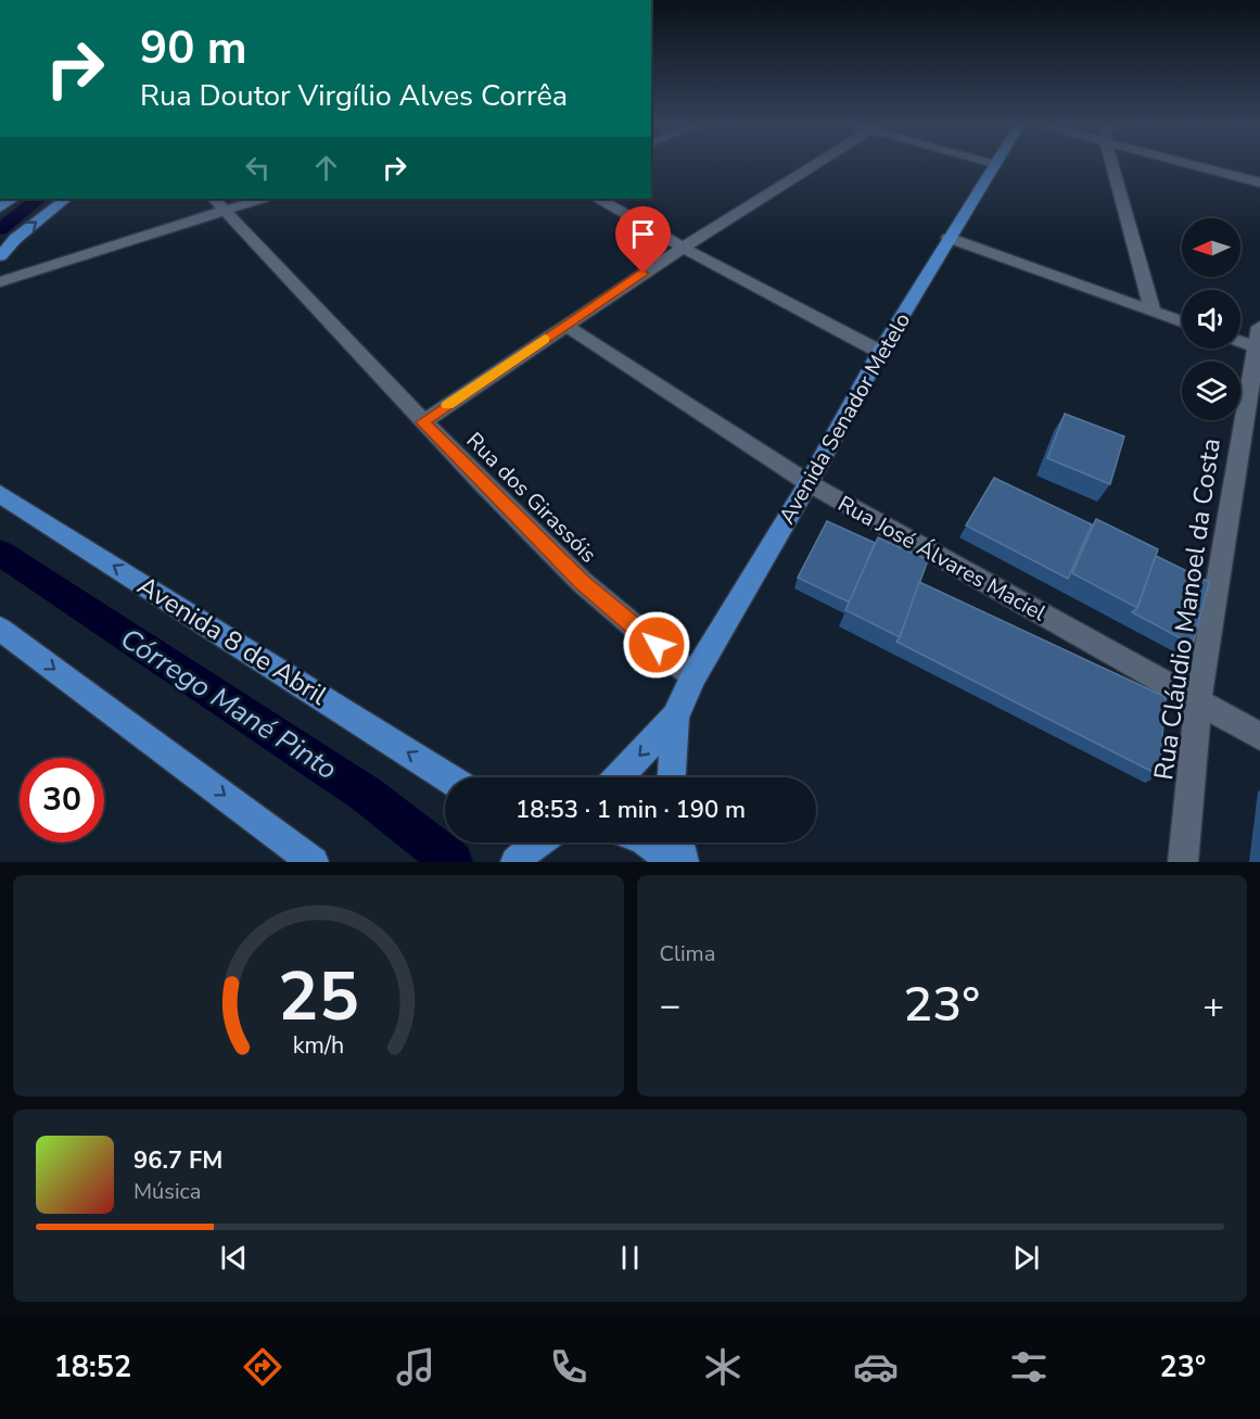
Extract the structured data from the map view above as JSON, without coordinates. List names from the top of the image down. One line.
{"streets":{"main road":["Avenida Senador Metelo","Avenida 8 de Abril"],"street":["Rua dos Girassóis","Rua José Álvares Maciel","Rua Cláudio Manoel da Costa"]},"crossings":[["Avenida Senador Metelo","Rua dos Girassóis"],["Avenida Senador Metelo","Rua José Álvares Maciel"],["Rua José Álvares Maciel","Rua Cláudio Manoel da Costa"]],"water":["Córrego Mané Pinto"],"north":"left","page":{"turn":["90 m","Rua Doutor Virgílio Alves Corrêa"],"limit":"30","trip":"18:53 · 1 min · 190 m","tile":"Clima","heat":["−","23°","+"],"song":["96.7 FM","Música"],"tabs":["18:52","23°"],"gauge":["25","km/h"]}}
